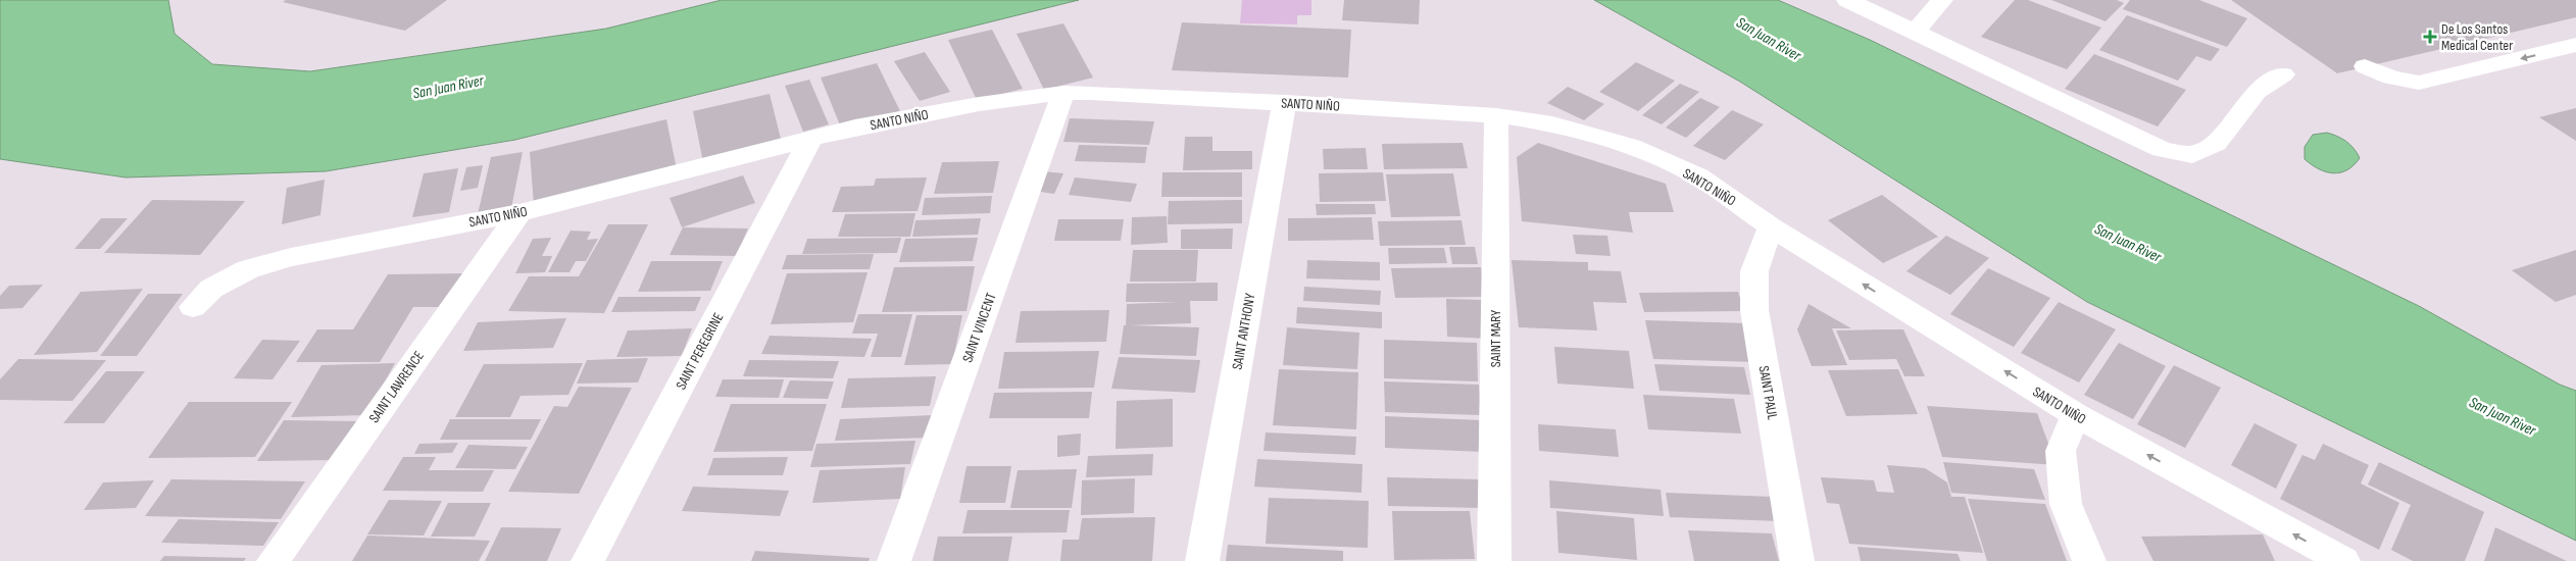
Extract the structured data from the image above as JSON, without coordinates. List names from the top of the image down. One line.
{"streets":{"street":["SANTO NIÑO","SAINT VINCENT","SAINT ANTHONY","SAINT MARY","SAINT PEREGRINE","SAINT LAWRENCE","SAINT PAUL"]},"crossings":[["SANTO NIÑO","SAINT VINCENT"],["SANTO NIÑO","SAINT ANTHONY"],["SANTO NIÑO","SAINT MARY"],["SANTO NIÑO","SAINT PEREGRINE"],["SANTO NIÑO","SAINT LAWRENCE"],["SANTO NIÑO","SAINT PAUL"]],"water":["San Juan River"],"places":{"health":["De Los Santos Medical Center"]}}
